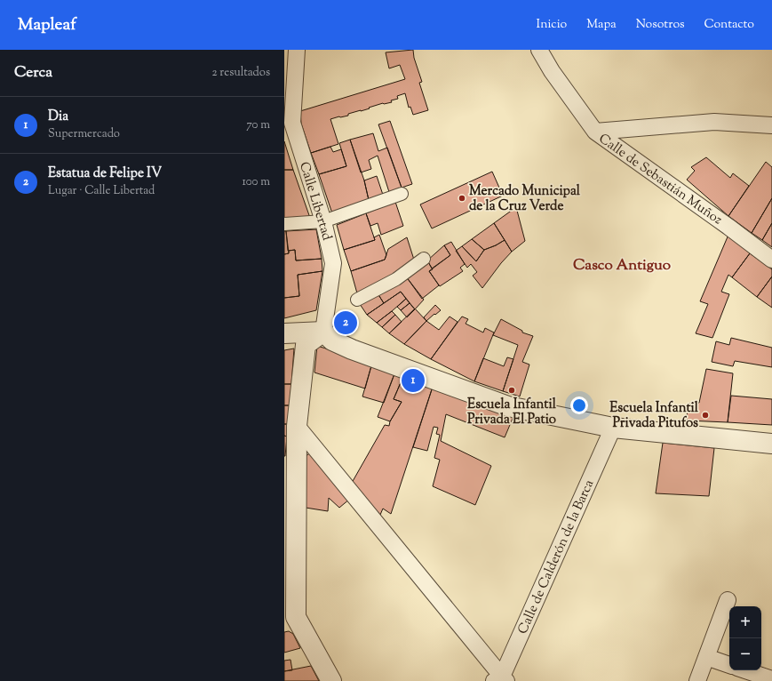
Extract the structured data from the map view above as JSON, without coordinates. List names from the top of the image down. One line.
{"streets":{"street":["Calle de Sebastián Muñoz","Calle Libertad","Calle de Calderón de la Barca"]},"districts":["Casco Antiguo"],"places":["Mercado Municipal de la Cruz Verde","Escuela Infantil Privada El Patio","Escuela Infantil Privada Pitufos"],"page":{"header":"Mapleaf","nav":["Inicio","Mapa","Nosotros","Contacto"],"heading":["Cerca","2 resultados"],"list":[{"mark":"1","name":"Dia","note":"Supermercado","value":"70 m"},{"mark":"2","name":"Estatua de Felipe IV","note":"Lugar · Calle Libertad","value":"100 m"}],"pins":["2","1"],"map_buttons":["+","−"]}}
